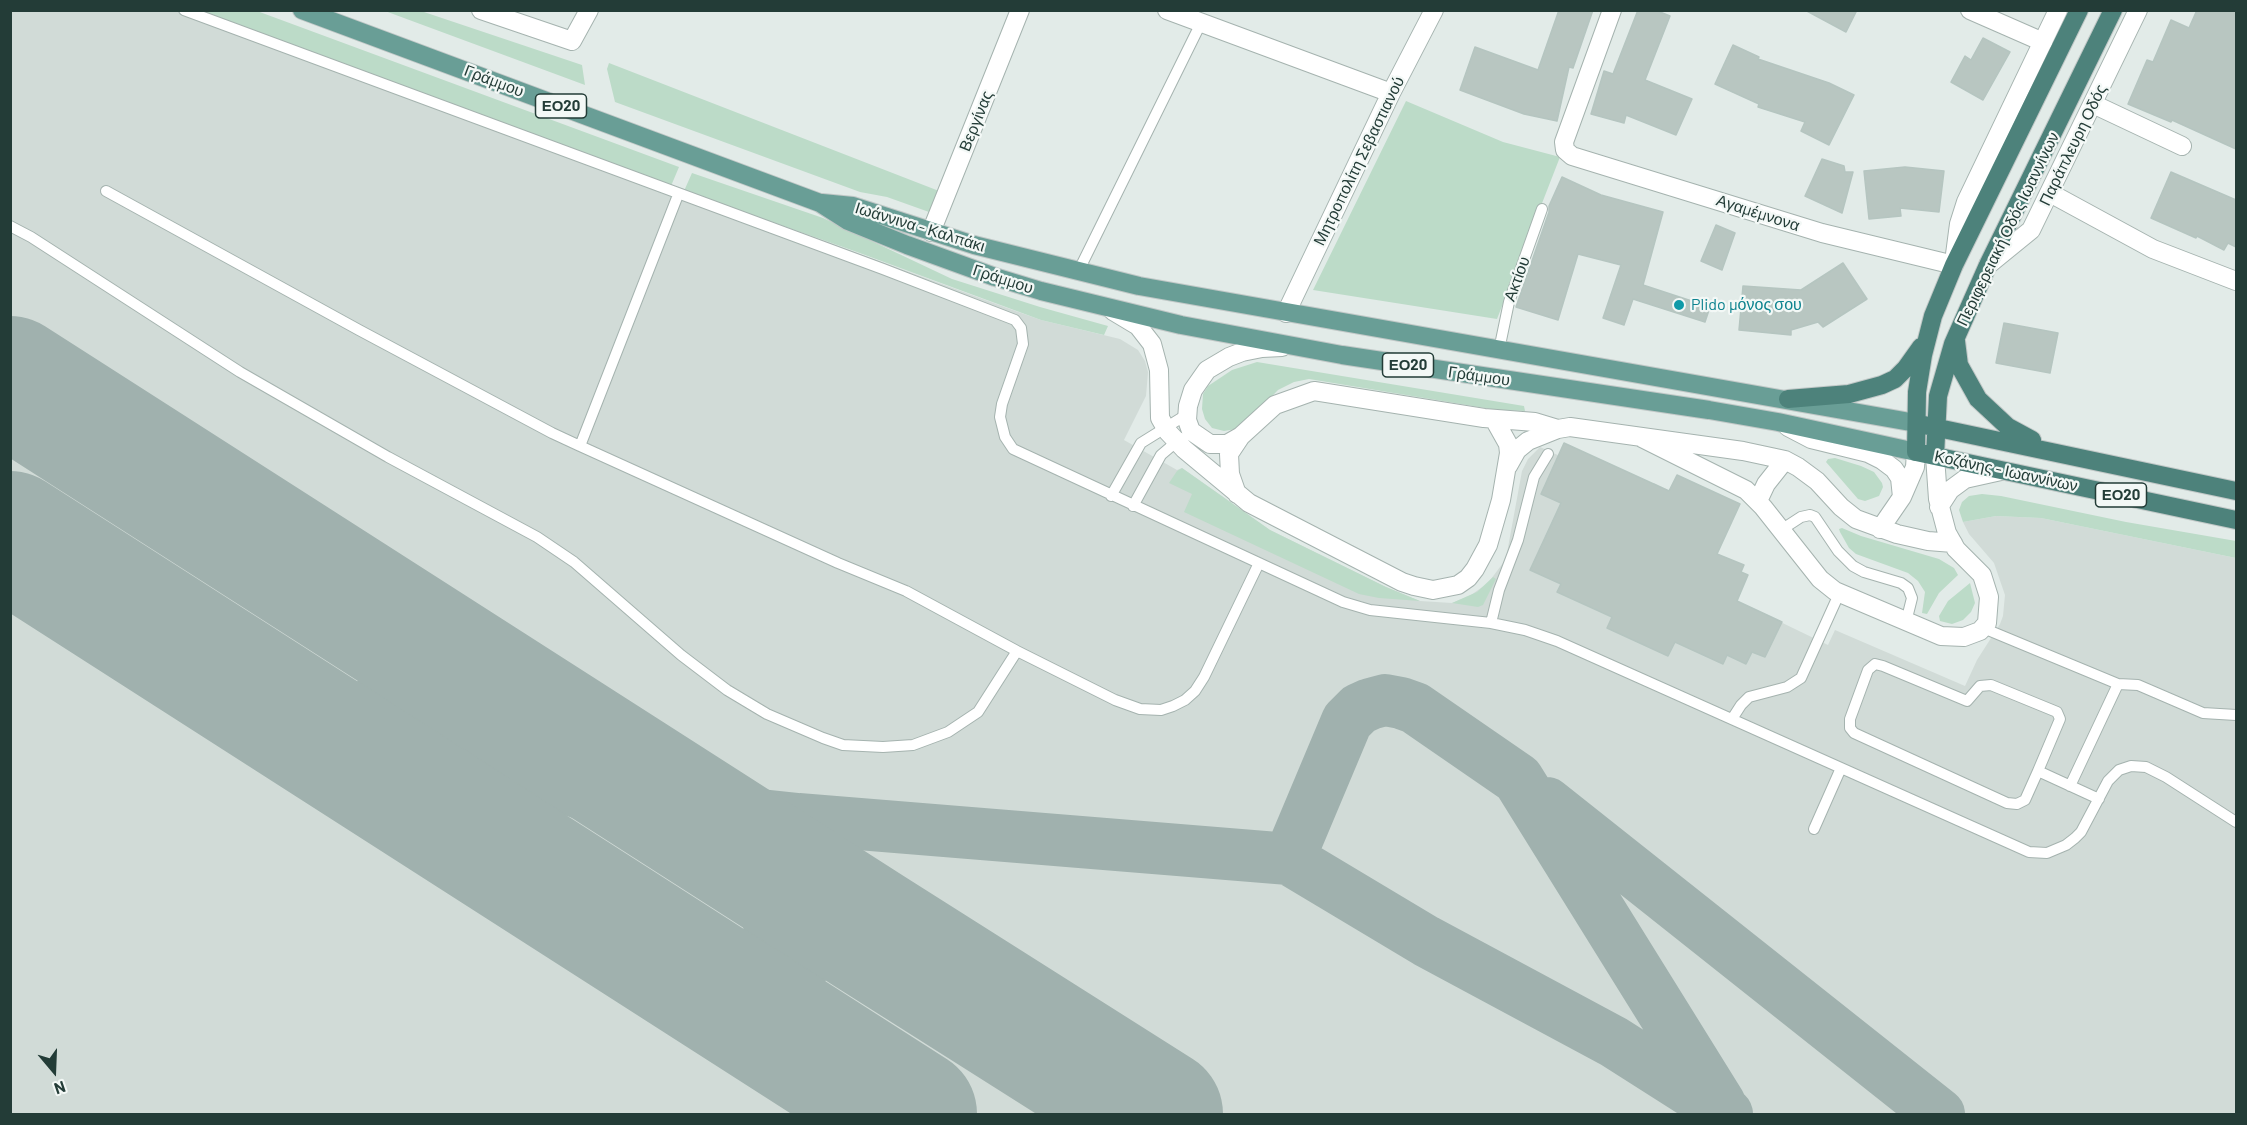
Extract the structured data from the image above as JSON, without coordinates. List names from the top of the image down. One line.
{"streets":{"highway":["ΕΟ20","Περιφερειακή Οδός Ιωαννίνων","Κοζάνης - Ιωαννίνων"],"main road":["Γράμμου","Ιωάννινα - Καλπάκι"],"street":["Βεργίνας","Παράπλευρη Οδός","Μητροπολίτη Σεβαστιανού","Αγαμέμνονα"],"lane":["Ακτίου"]},"crossings":[["Γράμμου","Μητροπολίτη Σεβαστιανού"],["Γράμμου","Ιωάννινα - Καλπάκι"],["Γράμμου","Περιφερειακή Οδός Ιωαννίνων"],["Γράμμου","Ακτίου"],["Γράμμου","Κοζάνης - Ιωαννίνων"],["Βεργίνας","Ιωάννινα - Καλπάκι"],["Παράπλευρη Οδός","Περιφερειακή Οδός Ιωαννίνων"],["Αγαμέμνονα","Περιφερειακή Οδός Ιωαννίνων"],["Περιφερειακή Οδός Ιωαννίνων","Κοζάνης - Ιωαννίνων"]],"places":["Plido μόνος σου"],"north":"bottom"}
